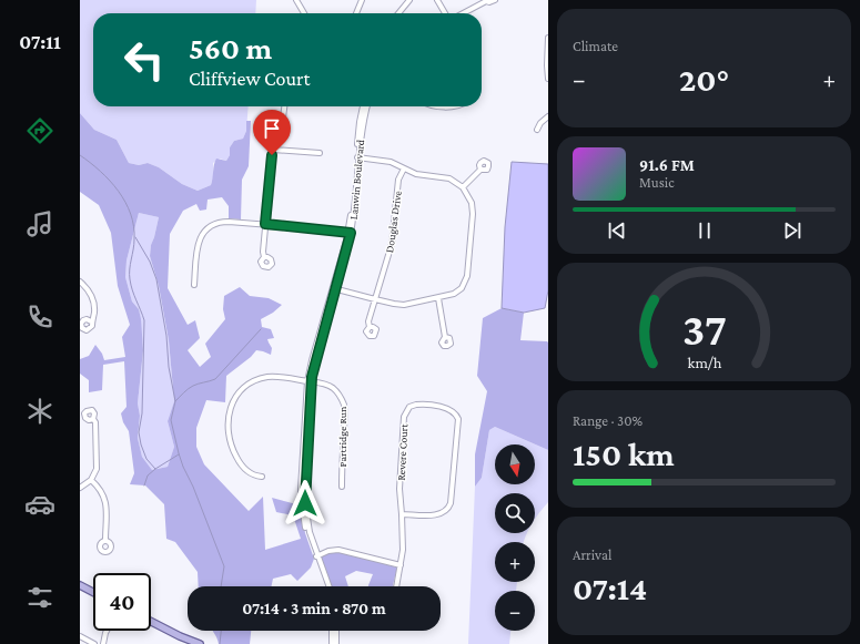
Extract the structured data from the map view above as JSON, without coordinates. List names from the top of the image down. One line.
{"streets":{"street":["Lanwin Boulevard","Douglas Drive","Partridge Run","Revere Court"]},"crossings":[["Lanwin Boulevard","Partridge Run"]],"north":"bottom","page":{"tabs":"07:11","tile":["Climate",["Range · 30%","150 km"],["Arrival","07:14"]],"turn":["560 m","Cliffview Court"],"heat":["−","20°","+"],"song":["91.6 FM","Music"],"map_buttons":["+","−"],"limit":"40","trip":"07:14 · 3 min · 870 m","gauge":["37","km/h"]}}
